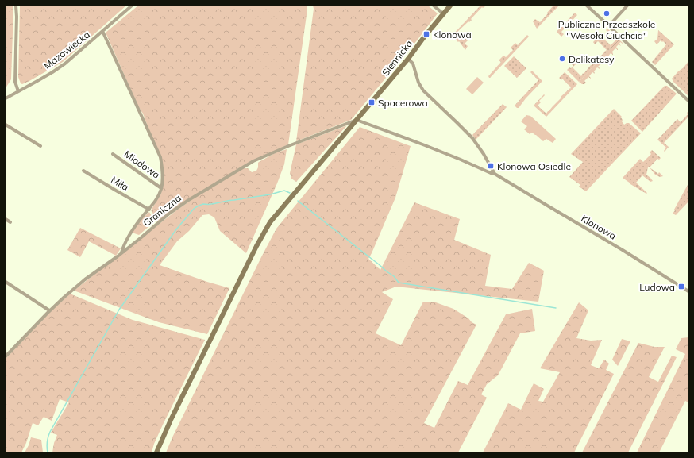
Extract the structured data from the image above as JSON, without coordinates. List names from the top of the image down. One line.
{"streets":{"main road":["Siennicka"],"street":["Mazowiecka","Miodowa","Miła","Graniczna","Klonowa"]},"crossings":[["Siennicka","Graniczna"],["Siennicka","Klonowa"]],"places":{"other":["Publiczne Przedszkole \"Wesoła Ciuchcia\"","Delikatesy"],"transit":["Klonowa","Spacerowa","Klonowa Osiedle","Ludowa"]}}
